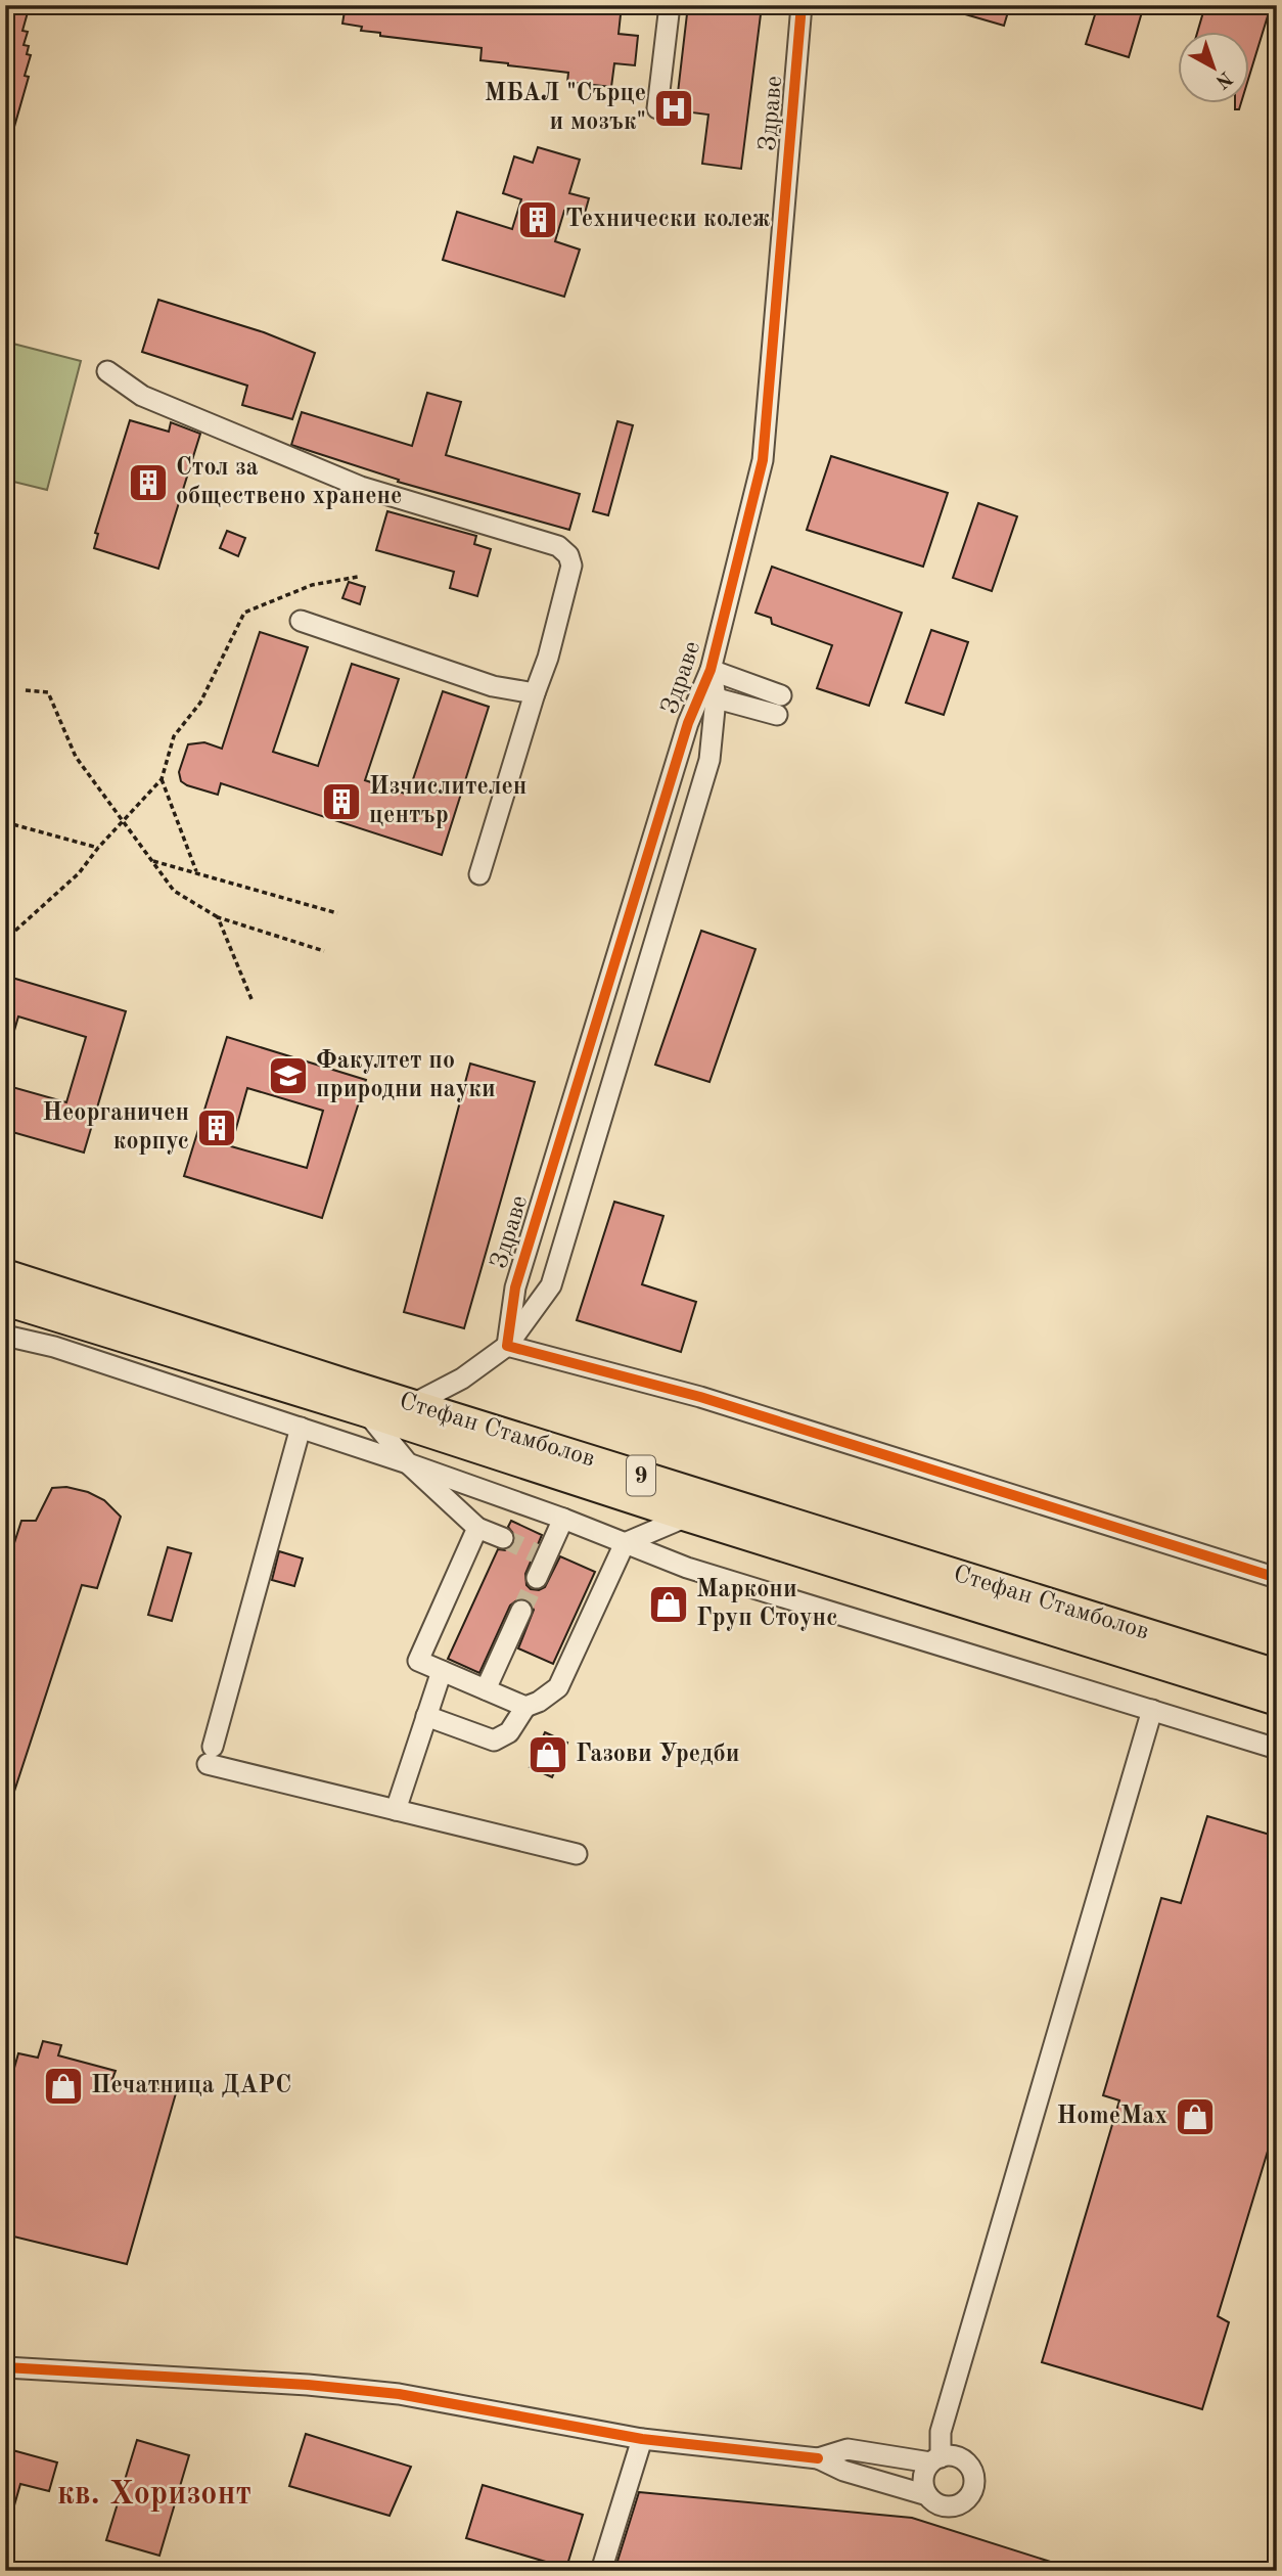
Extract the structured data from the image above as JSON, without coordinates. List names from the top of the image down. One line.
{"streets":{"highway":["Стефан Стамболов","9"],"street":["Здраве"]},"districts":["кв. Хоризонт"],"places":{"hospital":["МБАЛ \"Сърце и мозък\""],"building":["Технически колеж","Стол за обществено хранене","Изчислителен център","Неорганичен корпус"],"school or university":["Факултет по природни науки"],"shop":["Маркони Груп Стоунс","Газови Уредби","Печатница ДАРС","HomeMax"]},"north":"bottom right"}
